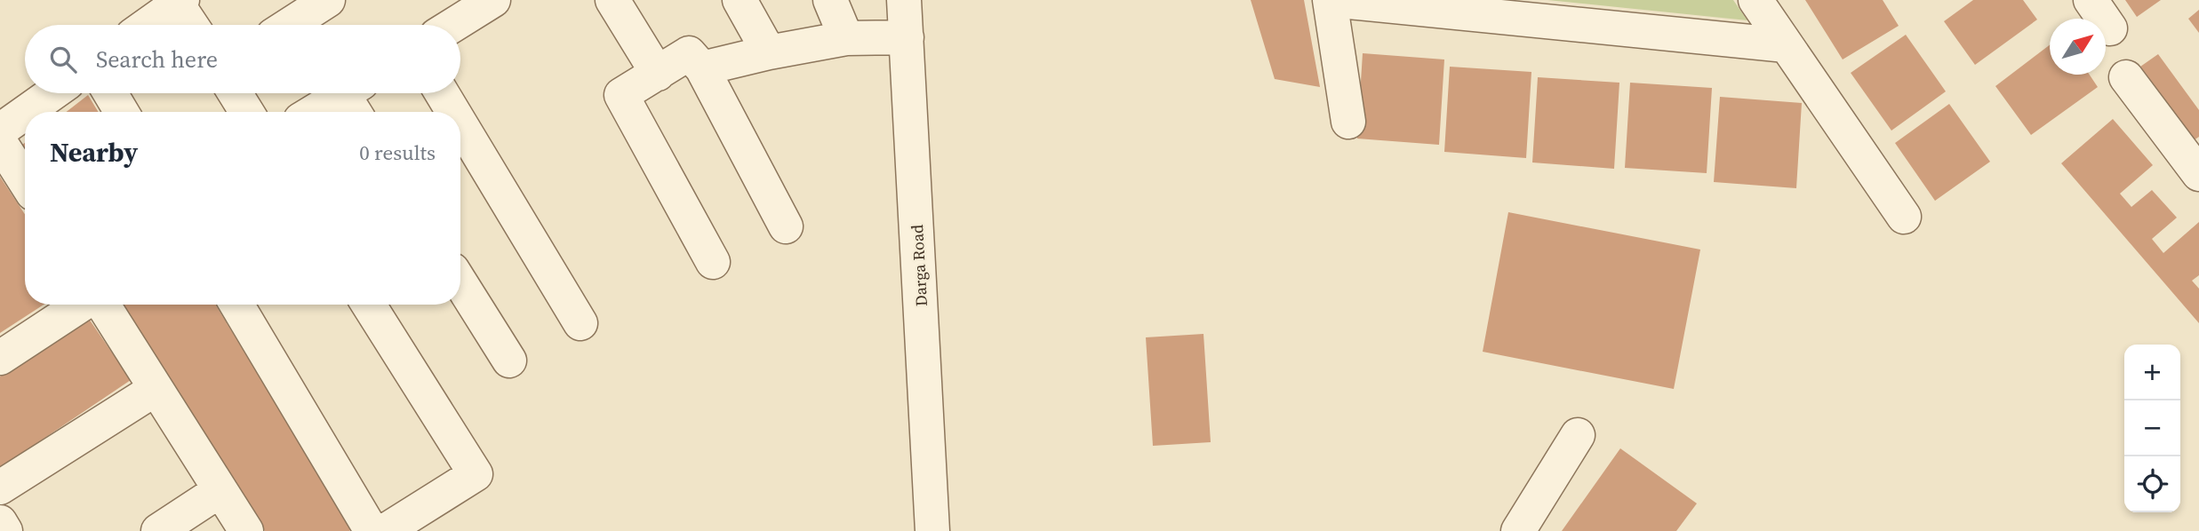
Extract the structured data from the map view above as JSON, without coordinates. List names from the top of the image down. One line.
{"streets":{"street":["Darga Road"]},"north":"top right","page":{"search":"Search here","heading":["Nearby","0 results"],"map_buttons":["+","−"]}}
